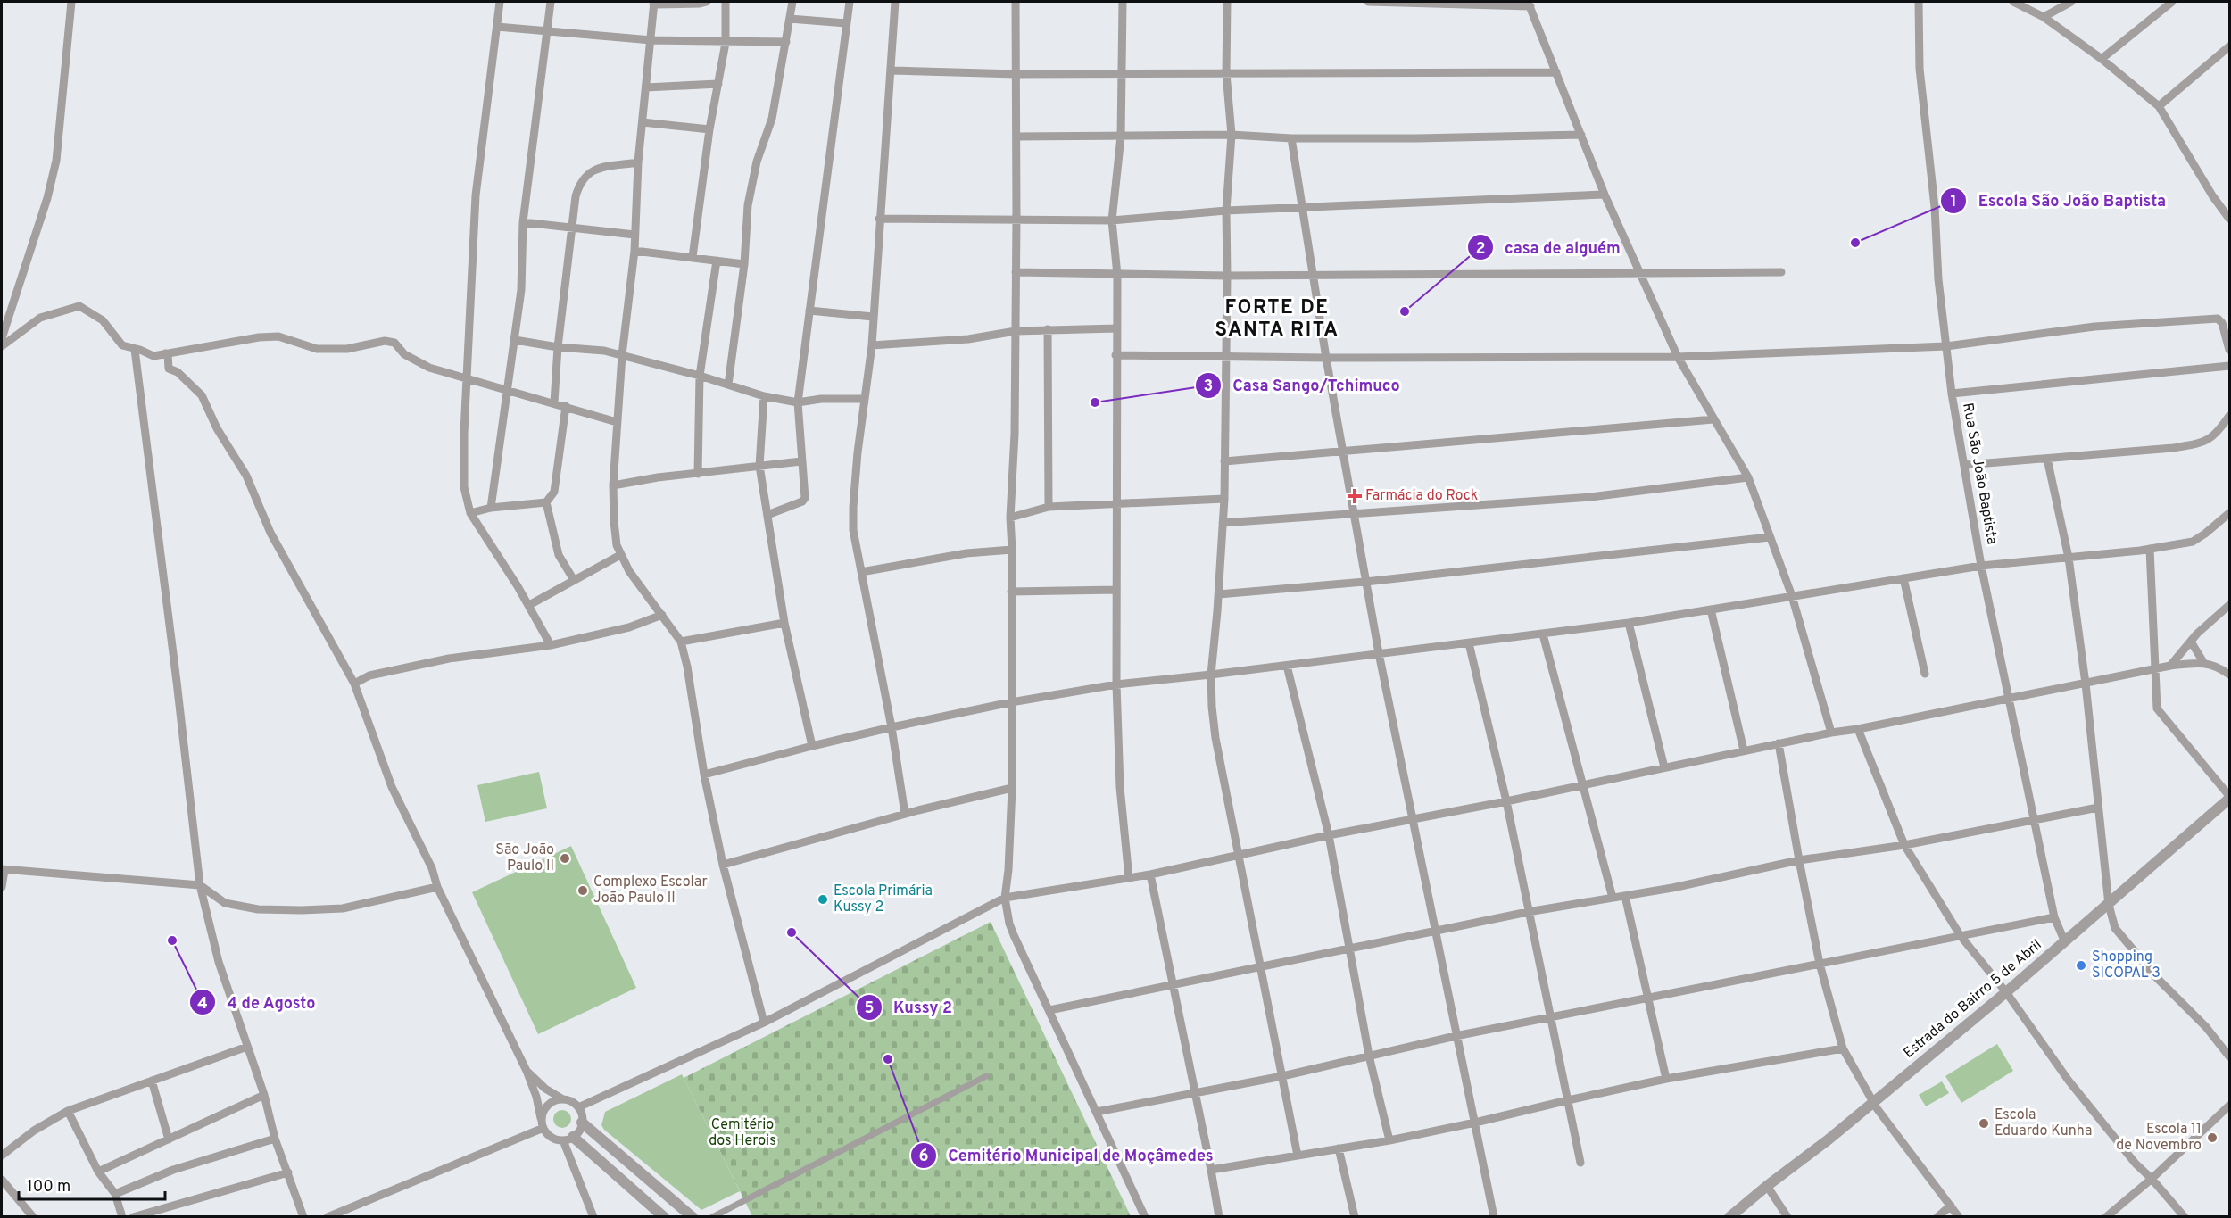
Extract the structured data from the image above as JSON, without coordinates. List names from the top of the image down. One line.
{"streets":{"street":["Rua São João Baptista","Estrada do Bairro 5 de Abril"]},"crossings":[["Rua São João Baptista","Estrada do Bairro 5 de Abril"]],"districts":["FORTE DE SANTA RITA"],"parks":["Cemitério dos Herois"],"places":{"other":["Escola São João Baptista","casa de alguém","Casa Sango/Tchimuco","São João Paulo II","Complexo Escolar João Paulo II","Escola Primária Kussy 2","Kussy 2","4 de Agosto","Shopping SICOPAL 3","Cemitério Municipal de Moçâmedes","Escola Eduardo Kunha","Escola 11 de Novembro"],"health":["Farmácia do Rock"]},"scale_bar":"100 m"}
